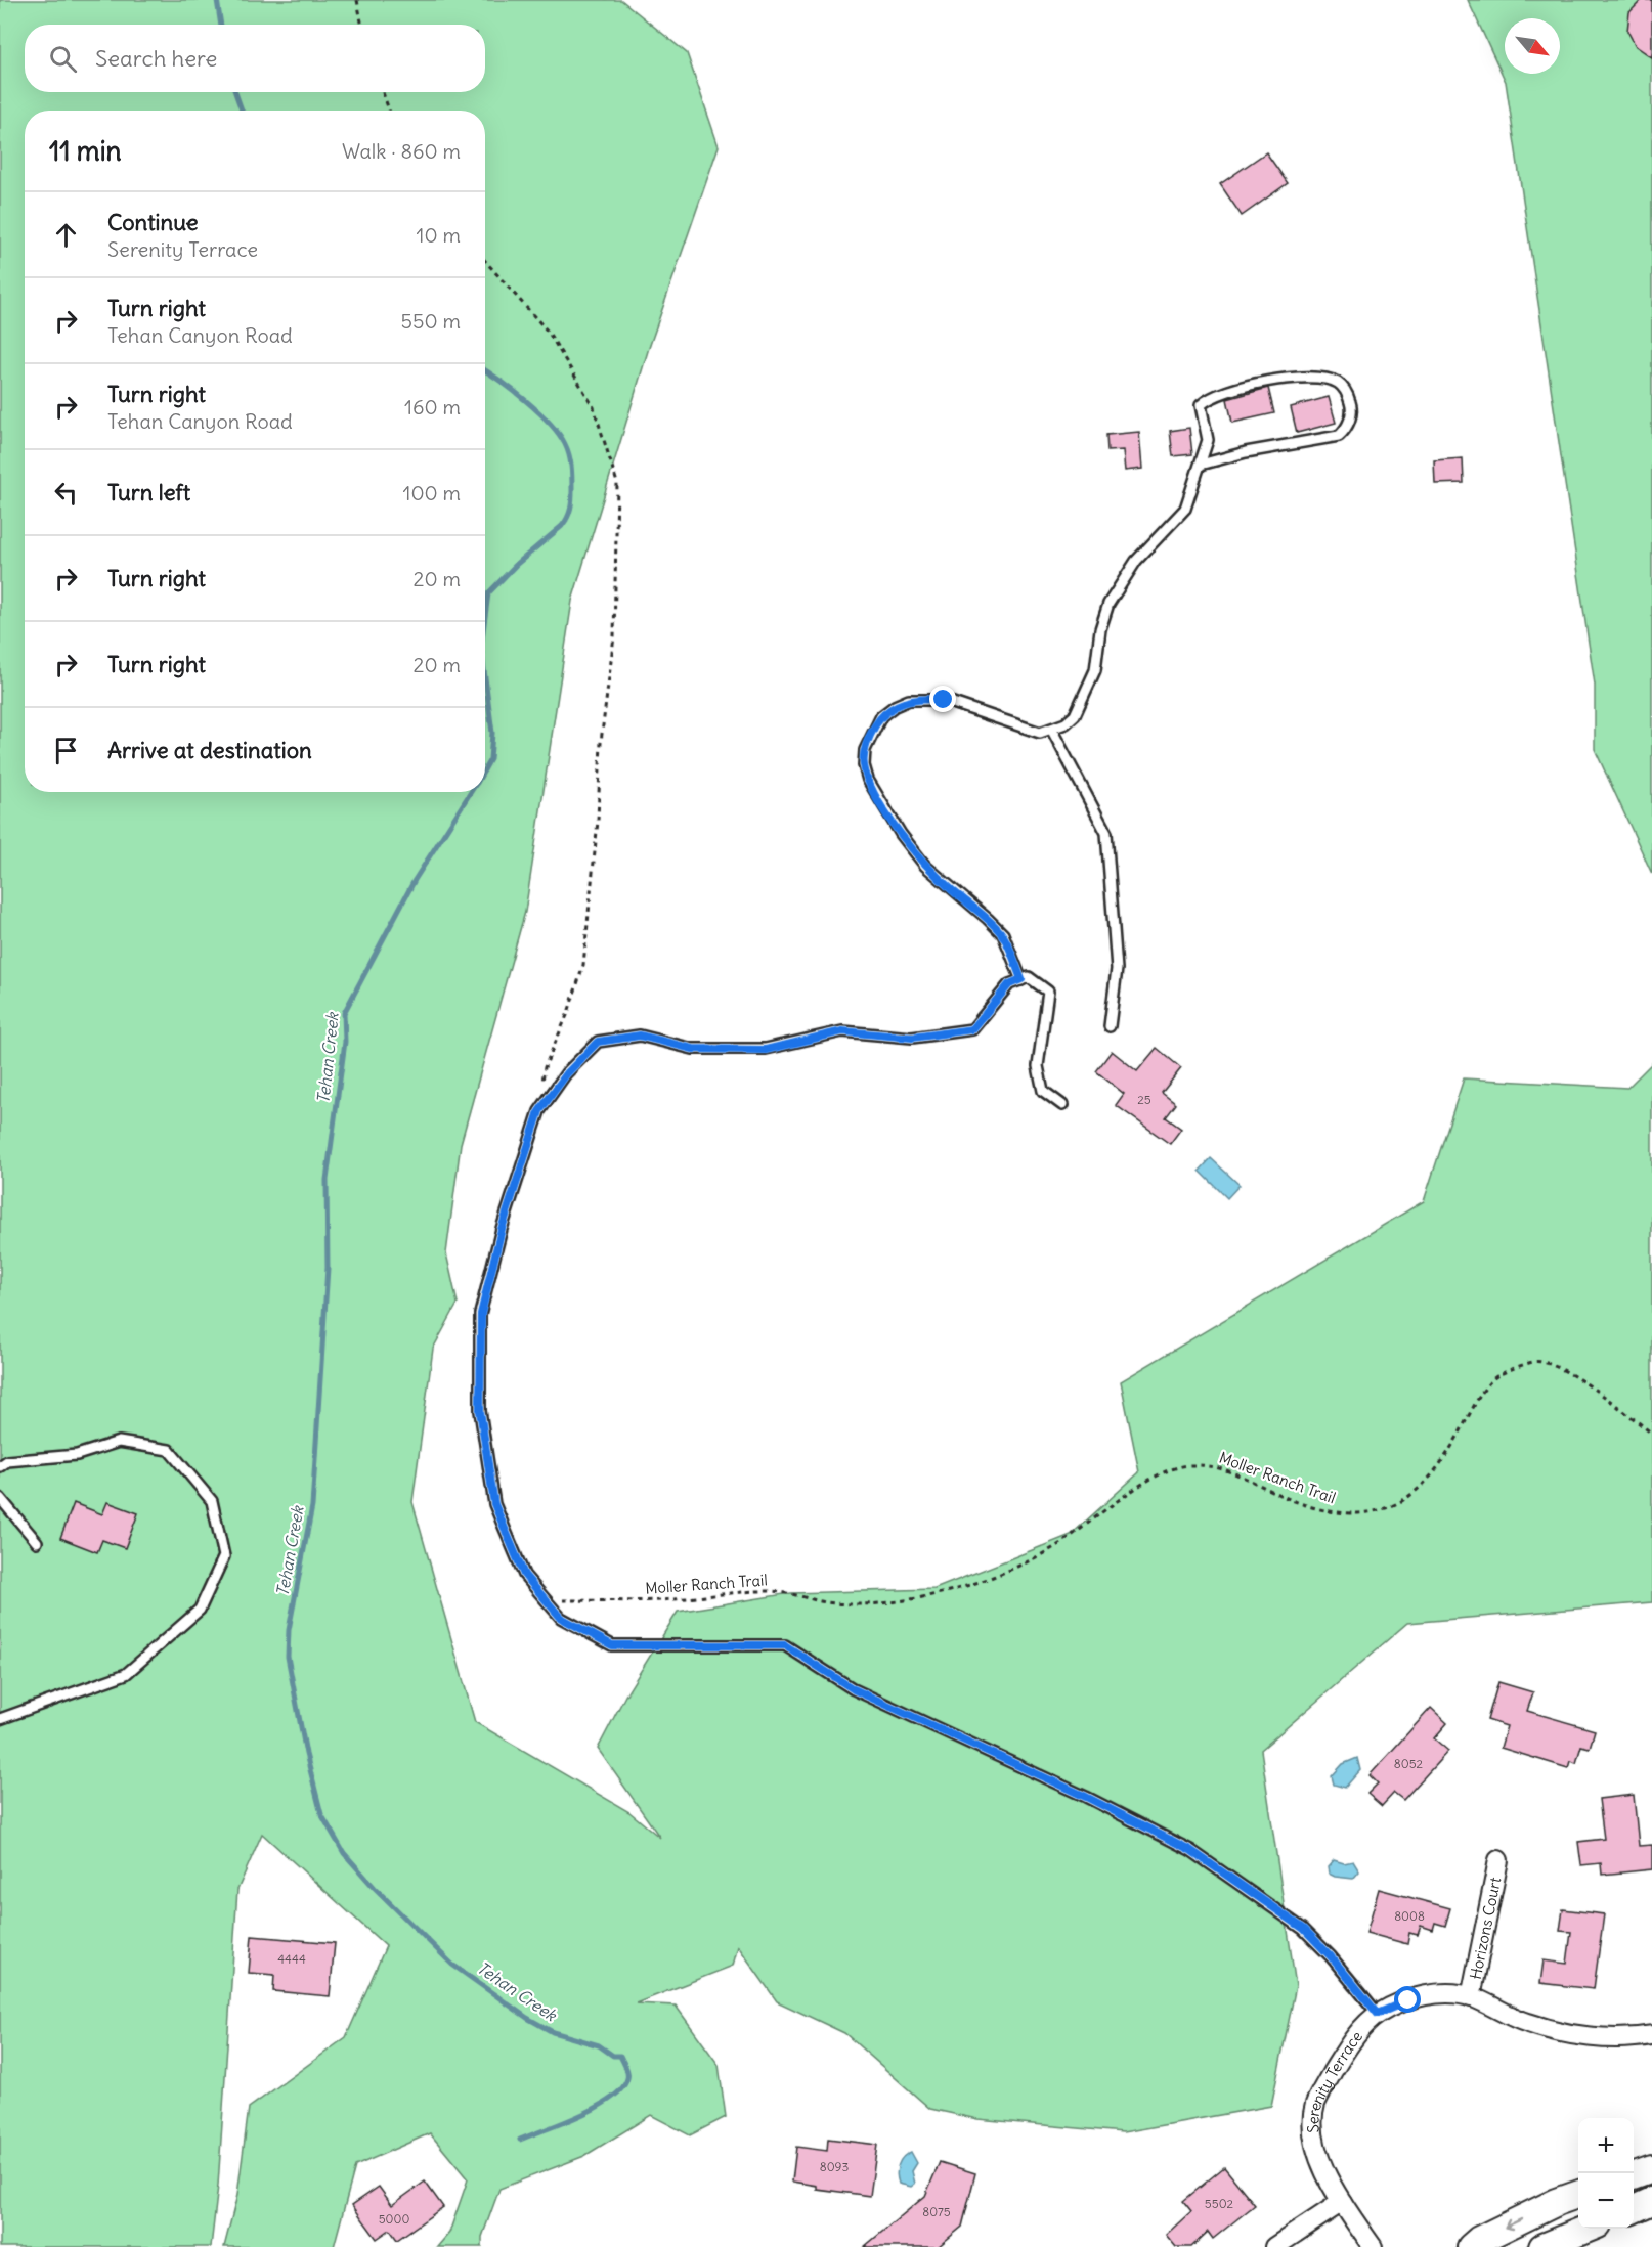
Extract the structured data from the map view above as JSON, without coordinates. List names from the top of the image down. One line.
{"streets":{"street":["Horizons Court","Serenity Terrace"],"path":["Moller Ranch Trail"]},"crossings":[["Horizons Court","Serenity Terrace"]],"water":["Tehan Creek"],"house_numbers":["25","8052","8008","4444","8093","5502","8075","5000"],"north":"bottom right","page":{"search":"Search here","heading":["11 min","Walk · 860 m"],"list":[["Continue","Serenity Terrace","10 m"],["Turn right","Tehan Canyon Road","550 m"],["Turn right","Tehan Canyon Road","160 m"],["Turn left","100 m"],["Turn right","20 m"],["Turn right","20 m"],"Arrive at destination"],"map_buttons":["+","−"]}}
